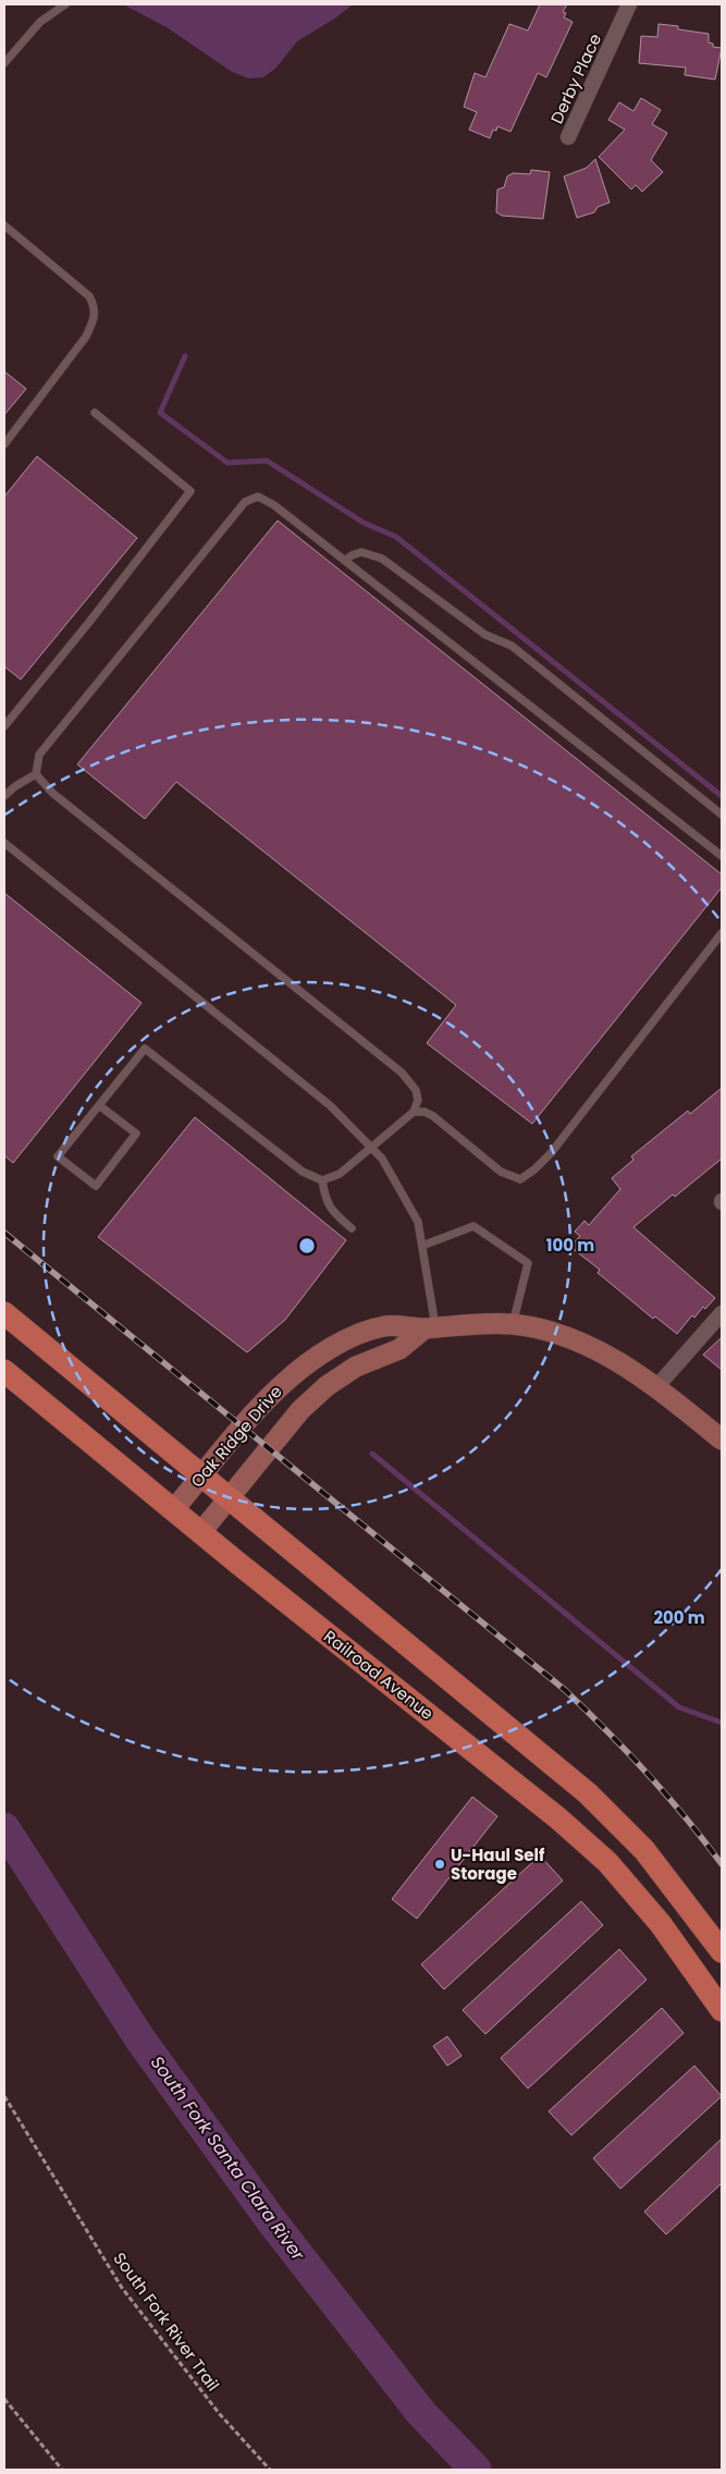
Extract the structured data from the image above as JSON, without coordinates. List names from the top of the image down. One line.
{"streets":{"main road":["Oak Ridge Drive","Railroad Avenue"],"street":["Derby Place"],"path":["South Fork River Trail"]},"crossings":[["Oak Ridge Drive","Railroad Avenue"]],"water":["South Fork Santa Clara River"],"places":["U-Haul Self Storage"],"rings":["100 m","200 m"]}
